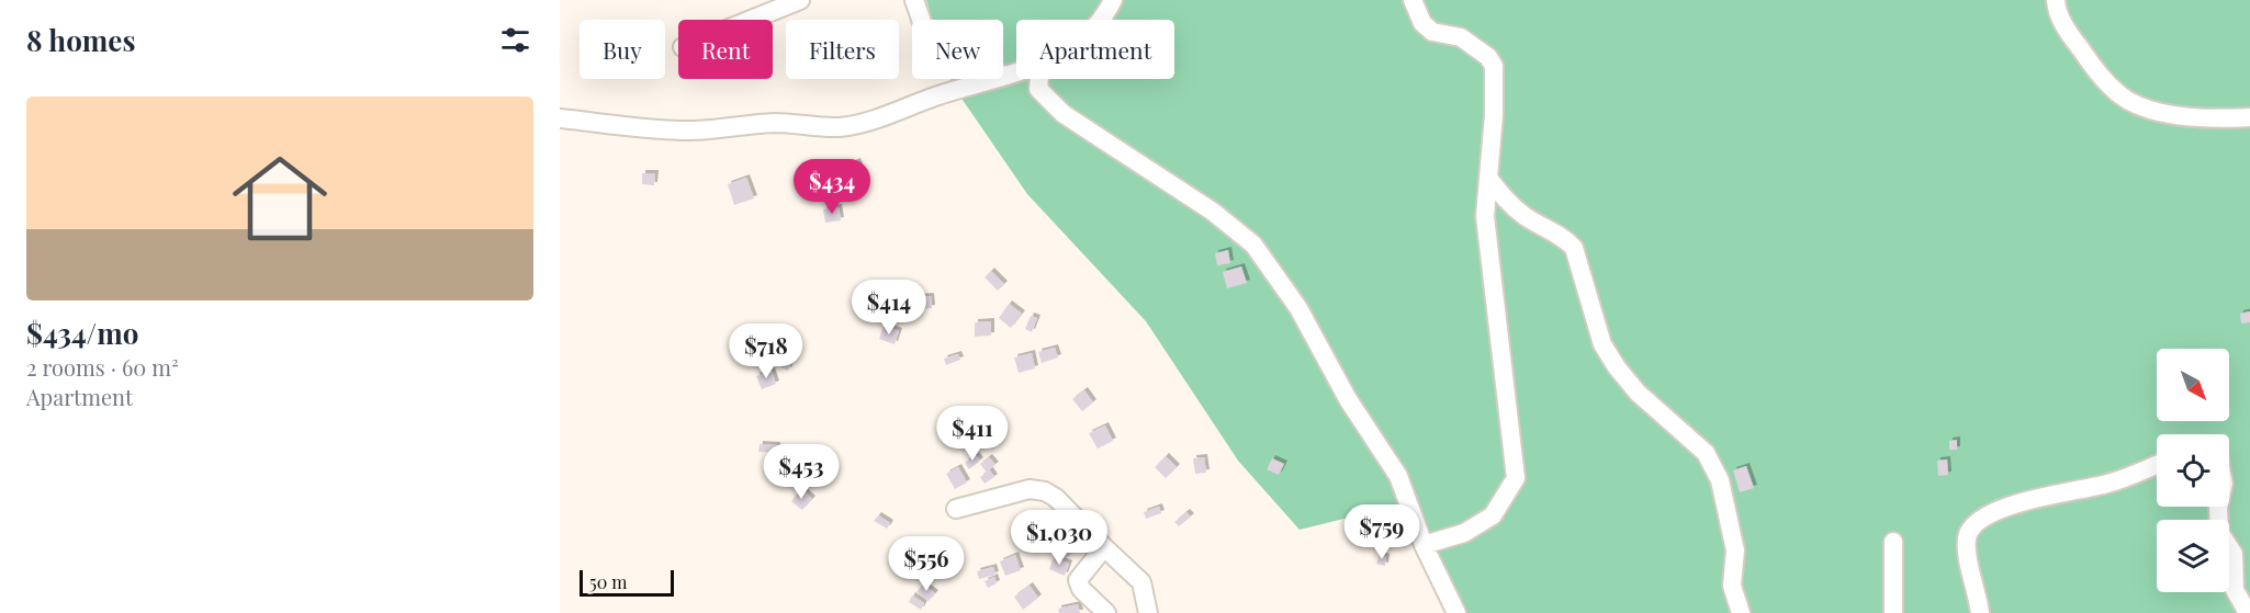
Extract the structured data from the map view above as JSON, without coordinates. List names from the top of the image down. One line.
{"scale_bar":"50 m","north":"bottom right","page":{"heading":"8 homes","chip":["Buy","Rent","Filters","New","Apartment"],"list":[{"name":"$434/mo","note":"2 rooms · 60 m² · Apartment"}],"price":["$434","$414","$718","$411","$453","$759","$1,030","$556"],"scale":"50 m"}}
